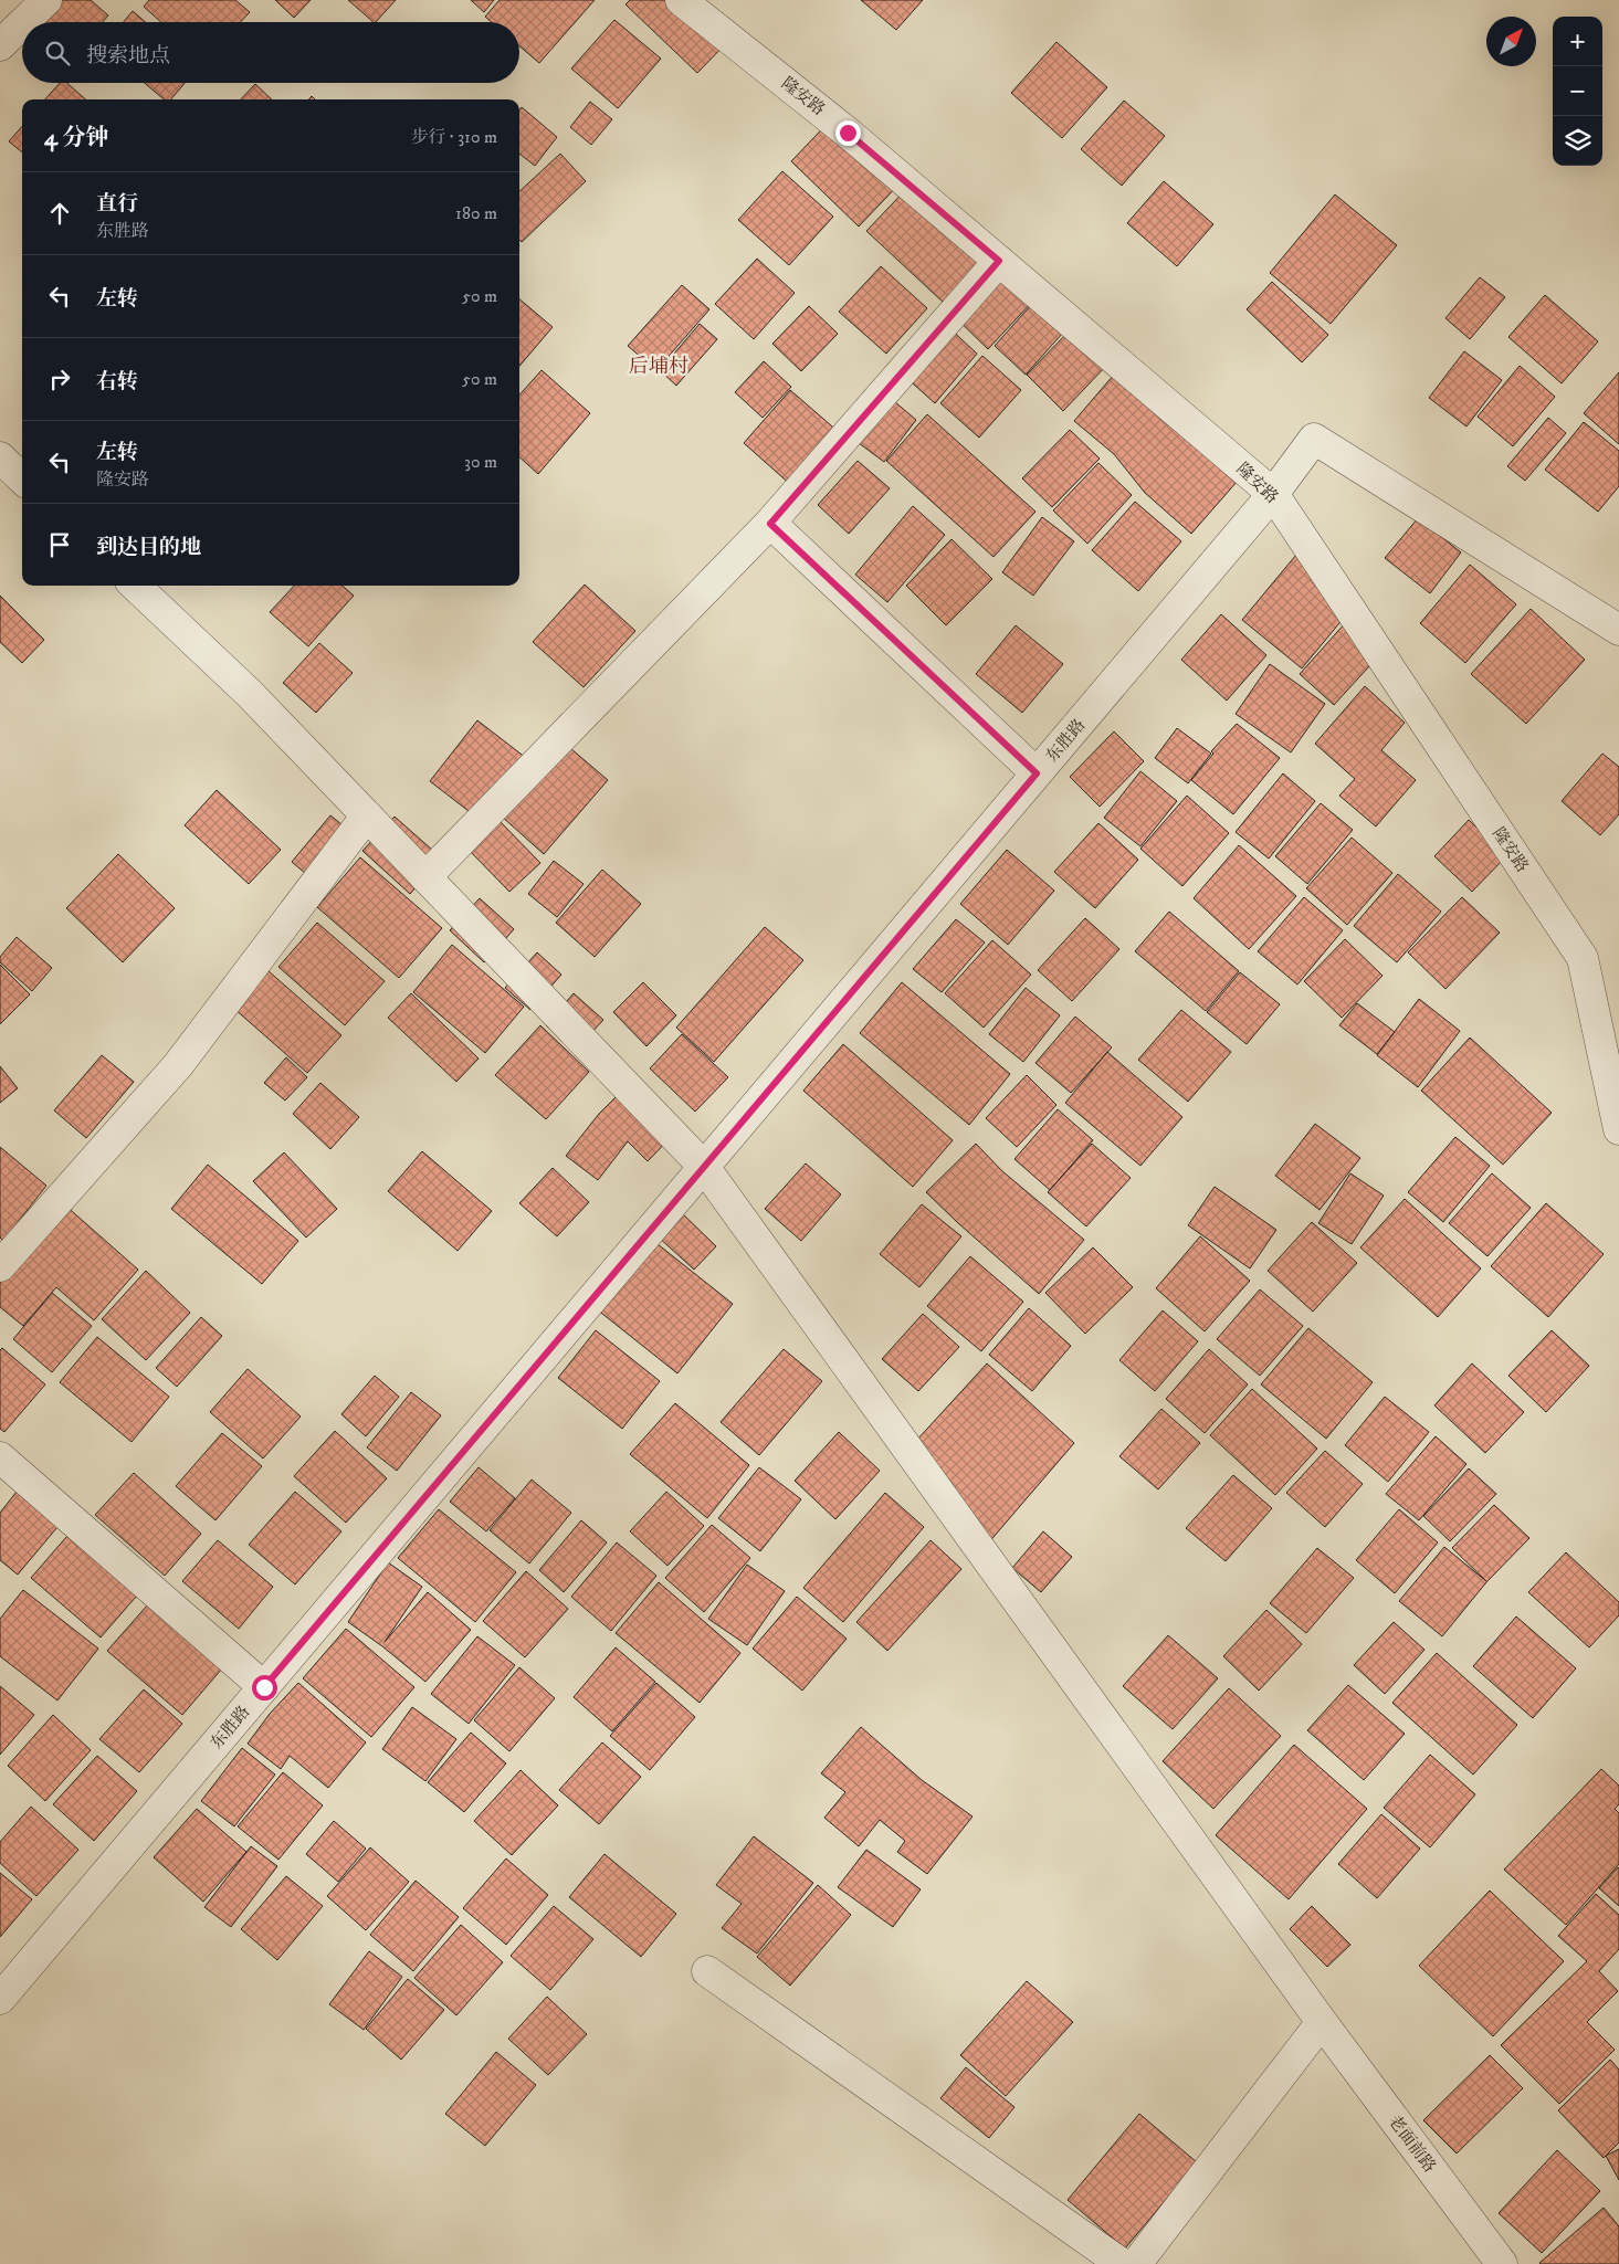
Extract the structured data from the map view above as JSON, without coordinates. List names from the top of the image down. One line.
{"streets":{"street":["隆安路","东胜路","老面前路"]},"crossings":[["隆安路","东胜路"],["东胜路","老面前路"]],"districts":["后埔村"],"north":"top right","page":{"map_buttons":["+","−"],"search":"搜索地点","heading":["4 分钟","步行 · 310 m"],"list":[["直行","东胜路","180 m"],["左转","50 m"],["右转","50 m"],["左转","隆安路","30 m"],"到达目的地"]}}
